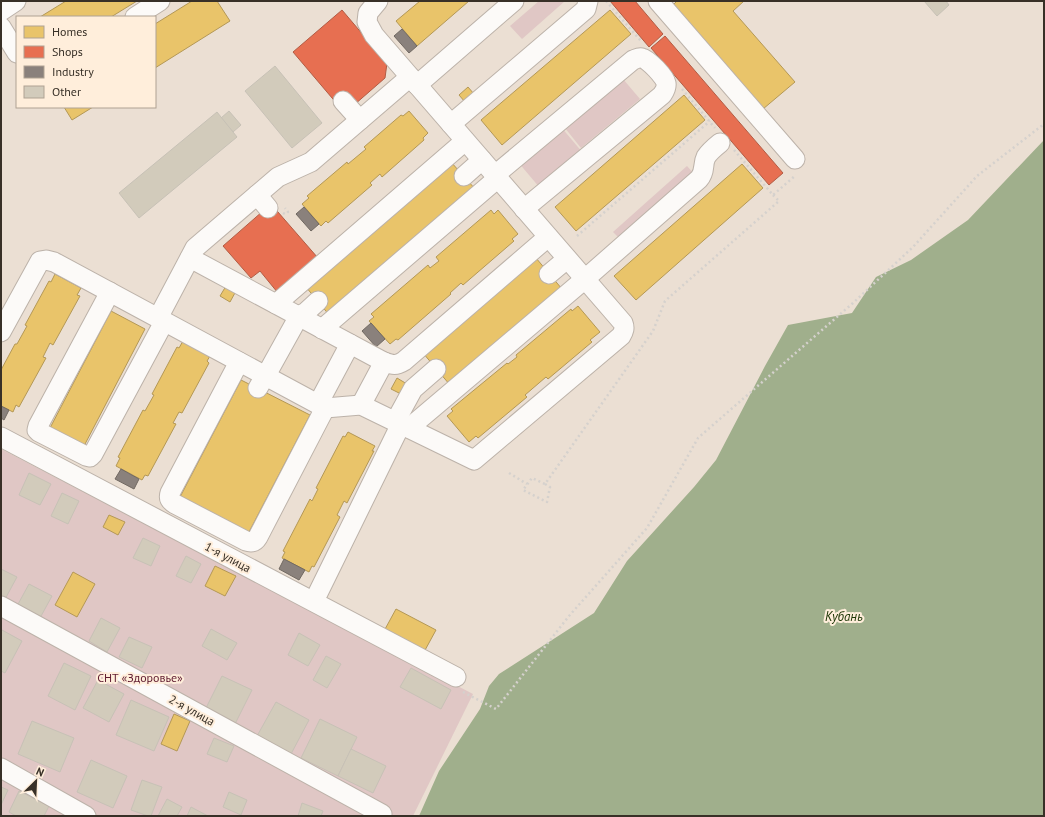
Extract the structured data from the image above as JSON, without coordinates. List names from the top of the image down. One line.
{"streets":{"street":["1-я улица","2-я улица"]},"water":["Кубань"],"parks":["СНТ «Здоровье»"],"legend":["Homes","Shops","Industry","Other"],"north":"top right"}
